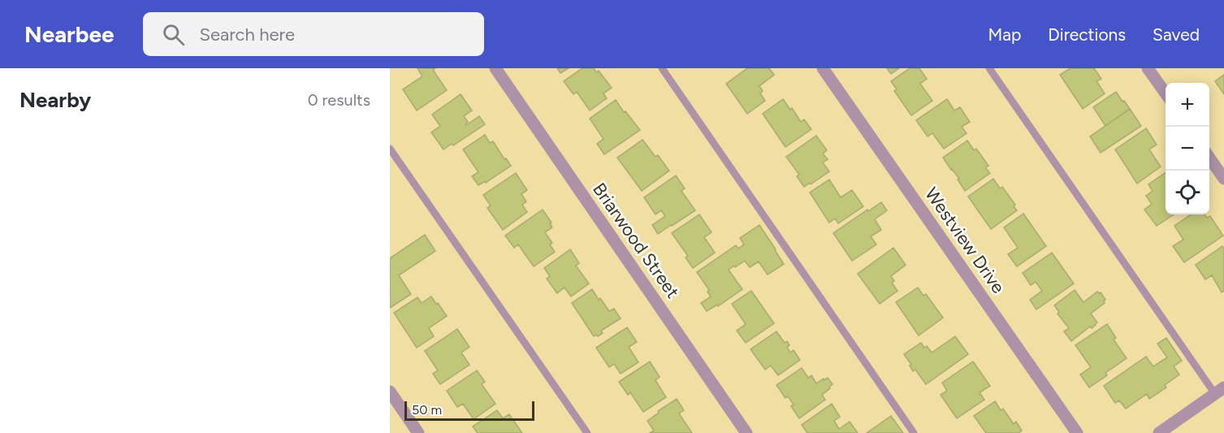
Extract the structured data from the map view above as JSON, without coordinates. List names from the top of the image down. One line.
{"streets":{"street":["Briarwood Street","Westview Drive"]},"scale_bar":"50 m","page":{"header":"Nearbee","search":"Search here","nav":["Map","Directions","Saved"],"heading":["Nearby","0 results"],"map_buttons":["+","−"],"scale":"50 m"}}
